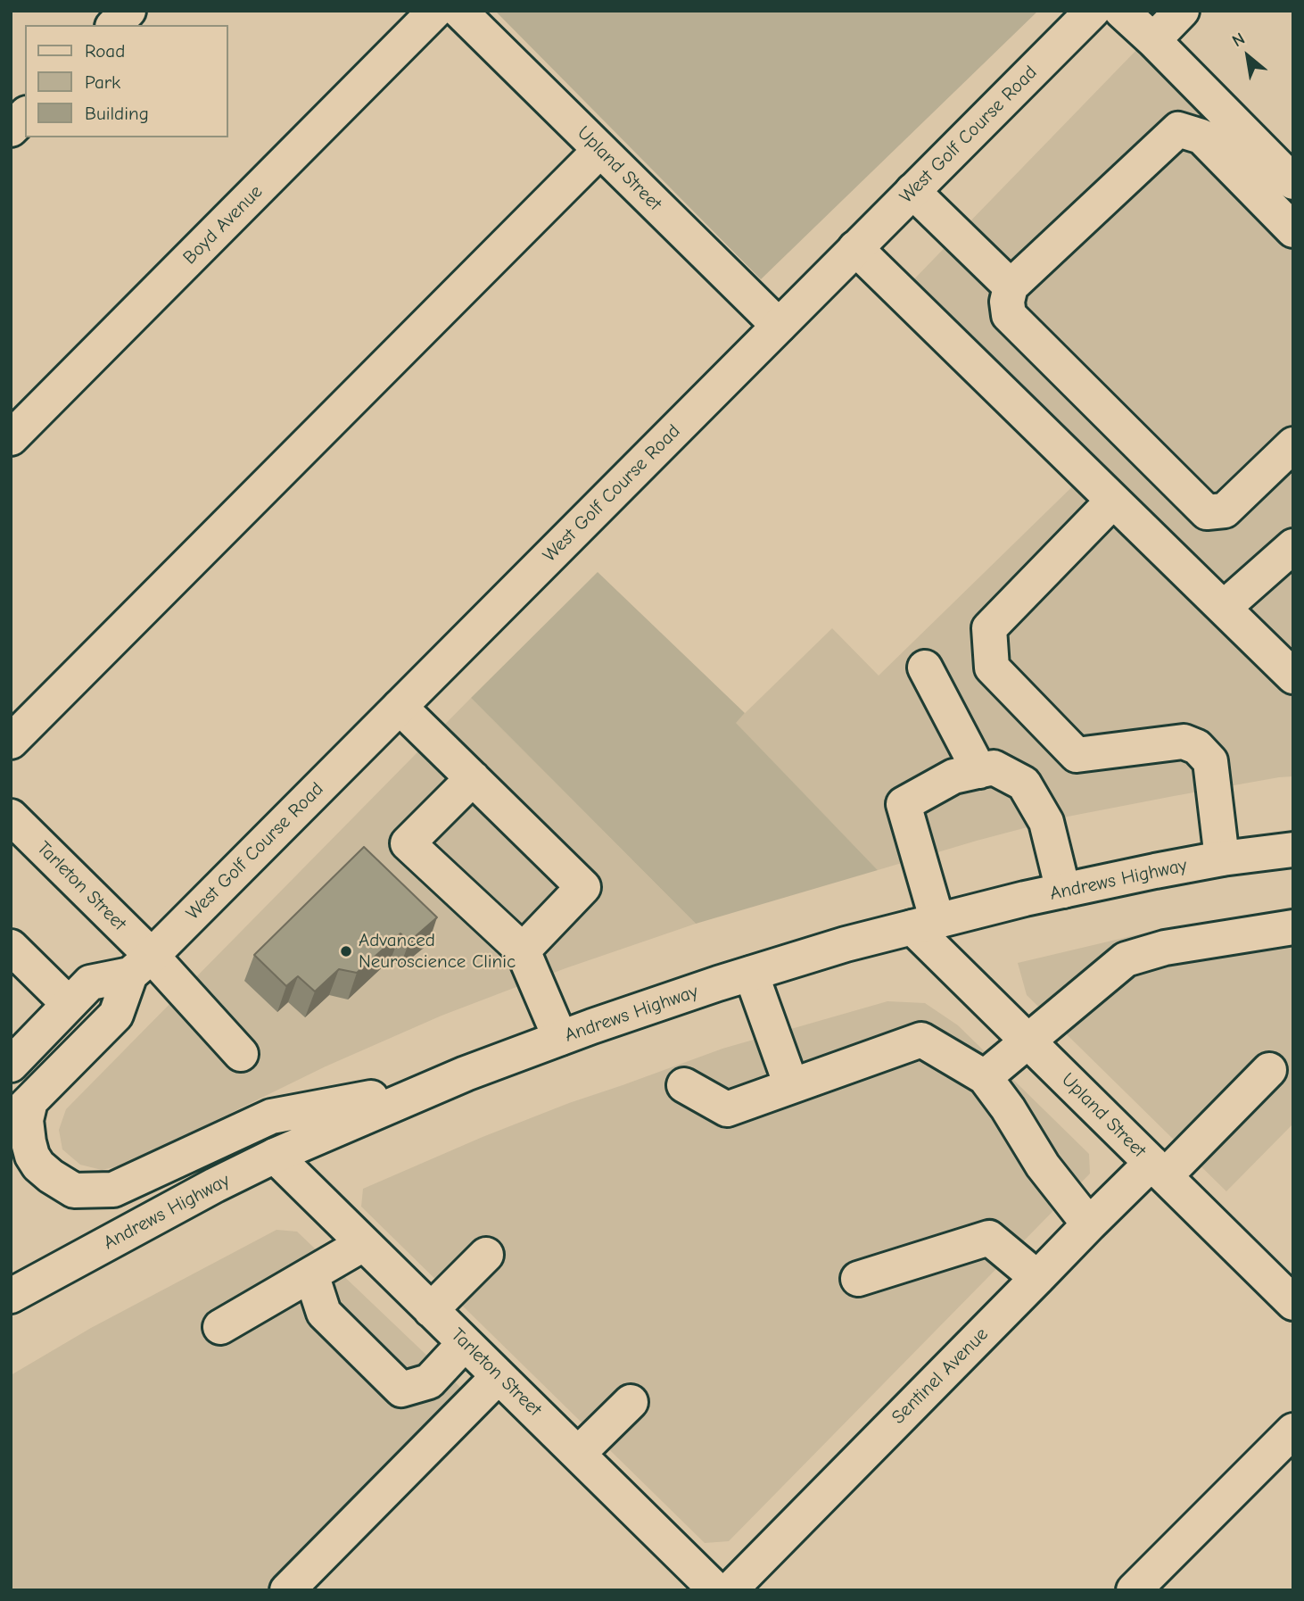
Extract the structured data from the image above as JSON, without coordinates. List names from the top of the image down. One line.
{"streets":{"main road":["West Golf Course Road","Upland Street","Boyd Avenue","Andrews Highway","Tarleton Street","Sentinel Avenue"]},"crossings":[["West Golf Course Road","Upland Street"],["West Golf Course Road","Tarleton Street"],["Upland Street","Andrews Highway"],["Upland Street","Sentinel Avenue"],["Andrews Highway","Tarleton Street"]],"places":["Advanced Neuroscience Clinic"],"legend":["Road","Park","Building"],"north":"top left"}
